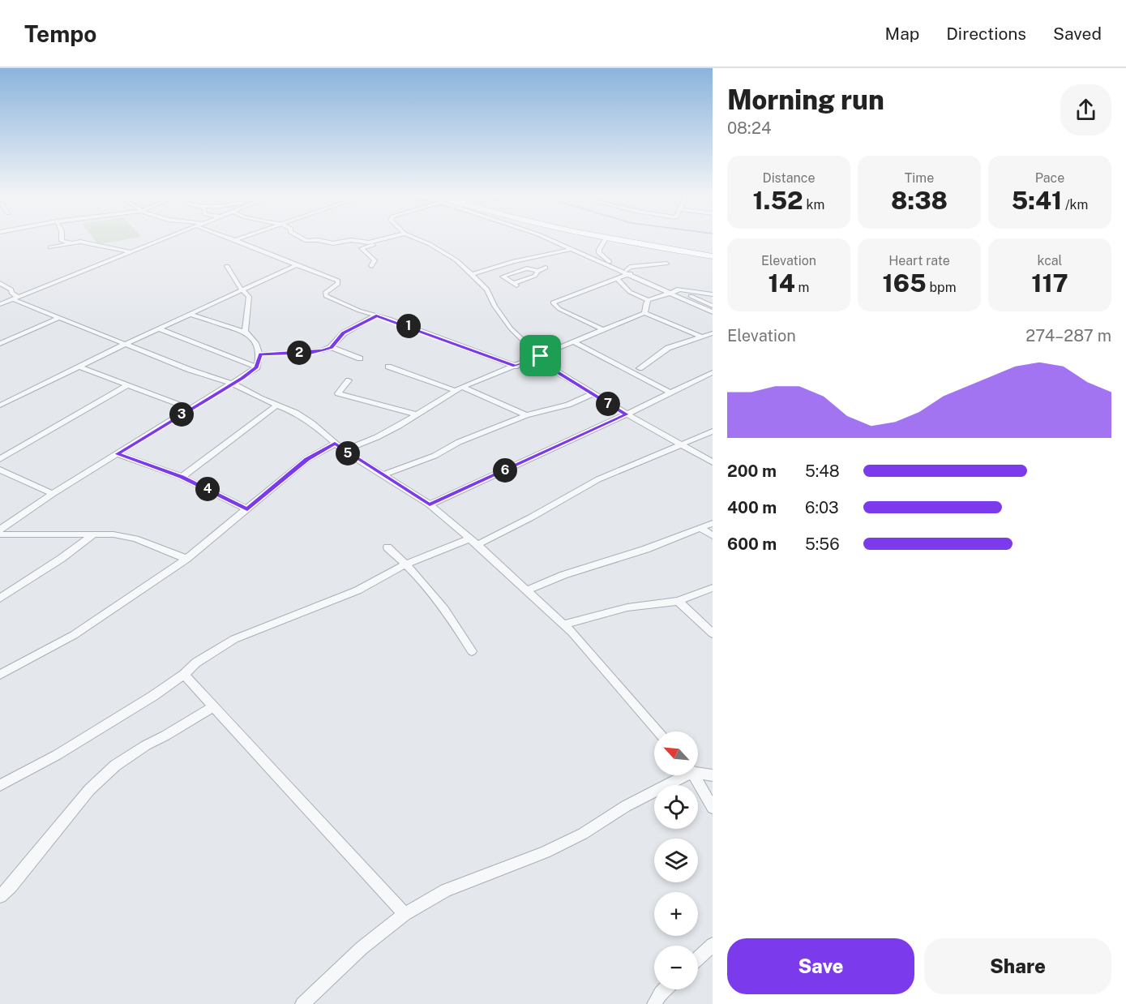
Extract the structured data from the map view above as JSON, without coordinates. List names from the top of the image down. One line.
{"north":"top left","page":{"header":"Tempo","nav":["Map","Directions","Saved"],"heading":["Morning run","08:24"],"stats":[["Distance","1.52 km"],["Time","8:38"],["Pace","5:41 /km"],["Elevation","14 m"],["Heart rate","165 bpm"],["kcal","117"]],"pins":["1","2","7","3","5","6","4"],"chart":["Elevation","274–287 m"],"list":[{"name":"200 m","note":"5:48"},{"name":"400 m","note":"6:03"},{"name":"600 m","note":"5:56"}],"map_buttons":["+","−"],"buttons":["Save","Share"]}}
